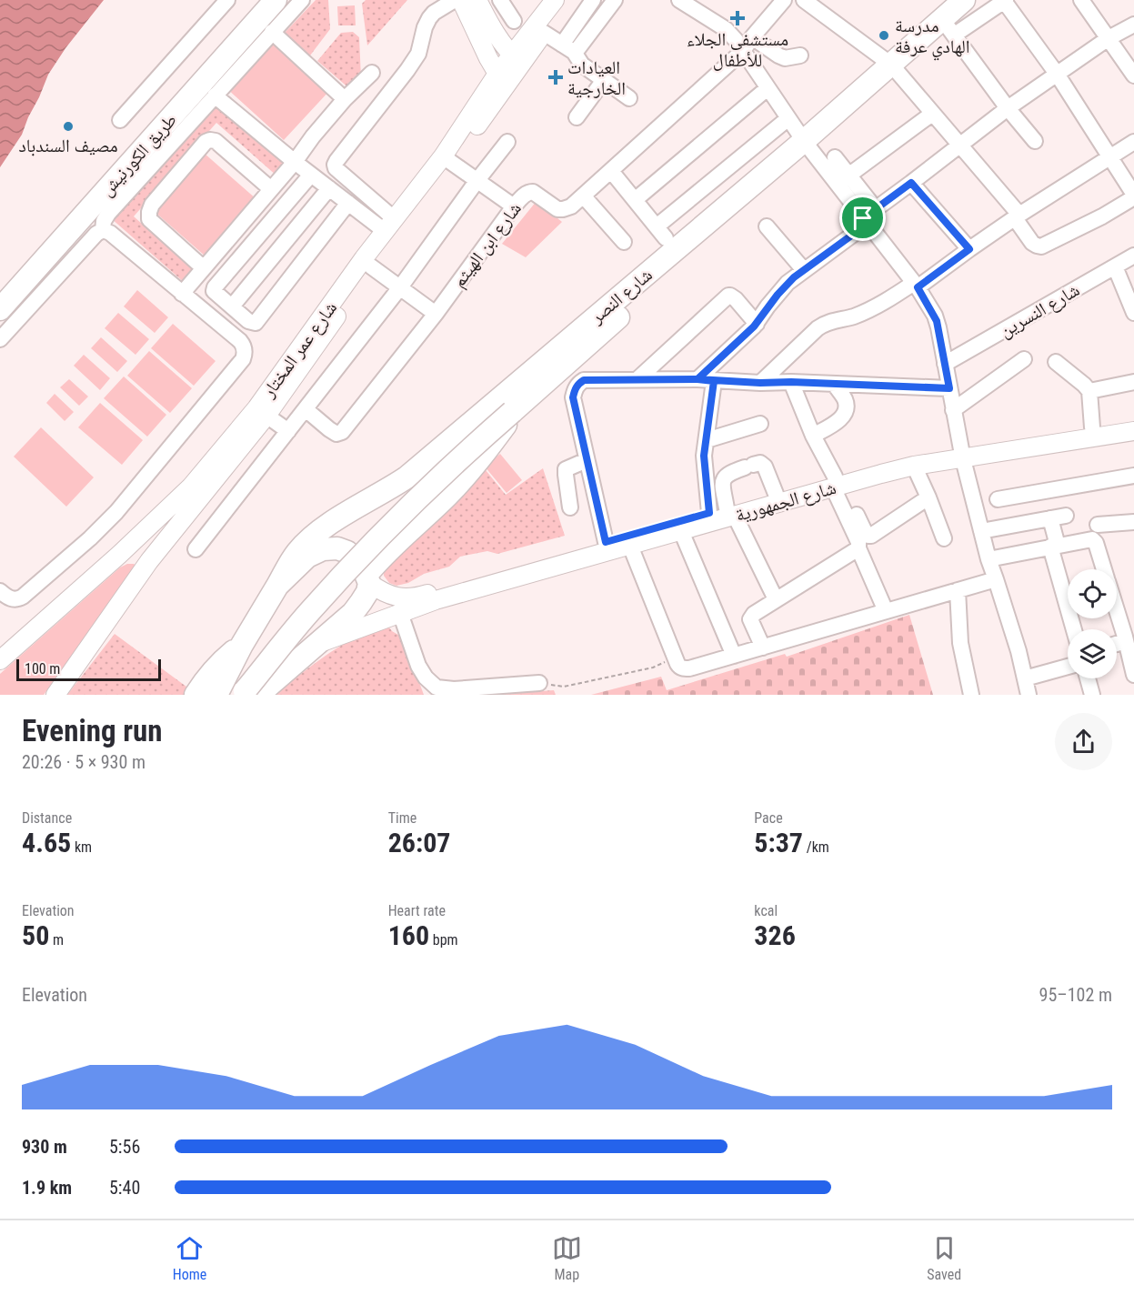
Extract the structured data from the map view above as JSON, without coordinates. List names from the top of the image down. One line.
{"streets":{"highway":["طريق الكورنيش","شارع النصر"],"main road":["شارع عمر المختار","شارع الجمهورية"],"street":["شارع ابن الهيثم","شارع النسرين"]},"places":{"health":["مستشفى الجلاء للأطفال","العيادات الخارجية"],"other":["مدرسة الهادي عرفة","مصيف السندباد"]},"scale_bar":"100 m","page":{"scale":"100 m","heading":["Evening run","20:26 · 5 × 930 m"],"stats":[["Distance","4.65 km"],["Time","26:07"],["Pace","5:37 /km"],["Elevation","50 m"],["Heart rate","160 bpm"],["kcal","326"]],"chart":["Elevation","95–102 m"],"list":[{"name":"930 m","note":"5:56"},{"name":"1.9 km","note":"5:40"}],"tabs":["Home","Map","Saved"]}}
